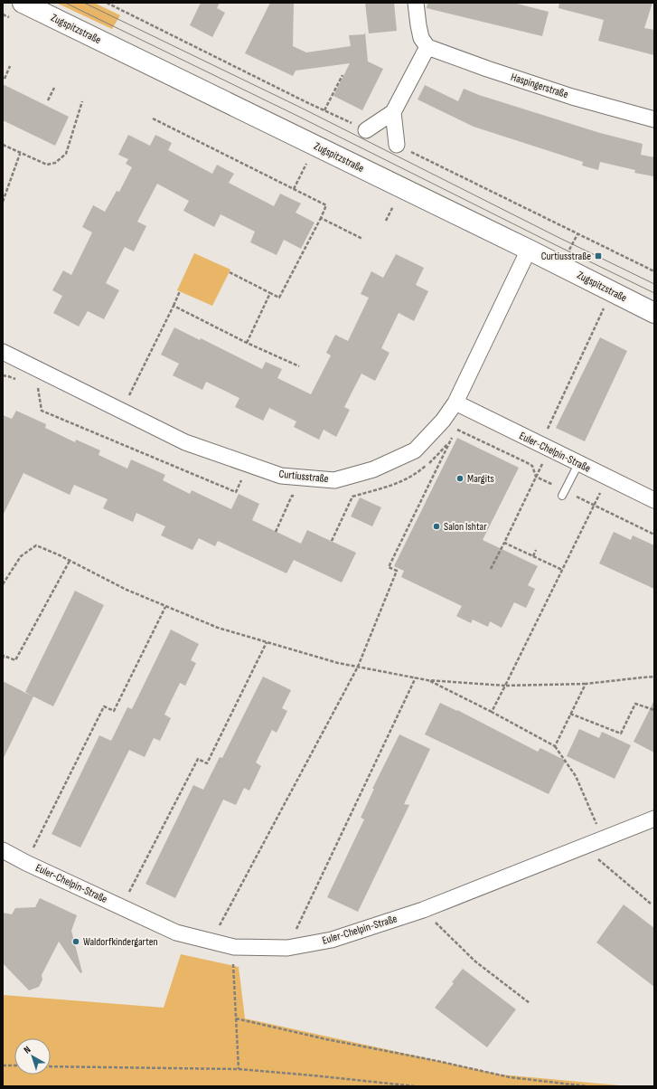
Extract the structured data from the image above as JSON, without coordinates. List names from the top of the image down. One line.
{"streets":{"street":["Zugspitzstraße","Haspingerstraße","Euler-Chelpin-Straße","Curtiusstraße"]},"crossings":[["Zugspitzstraße","Curtiusstraße"],["Euler-Chelpin-Straße","Curtiusstraße"]],"places":{"transit":["Curtiusstraße"],"other":["Margits","Salon Ishtar","Waldorfkindergarten"]},"north":"top left"}
